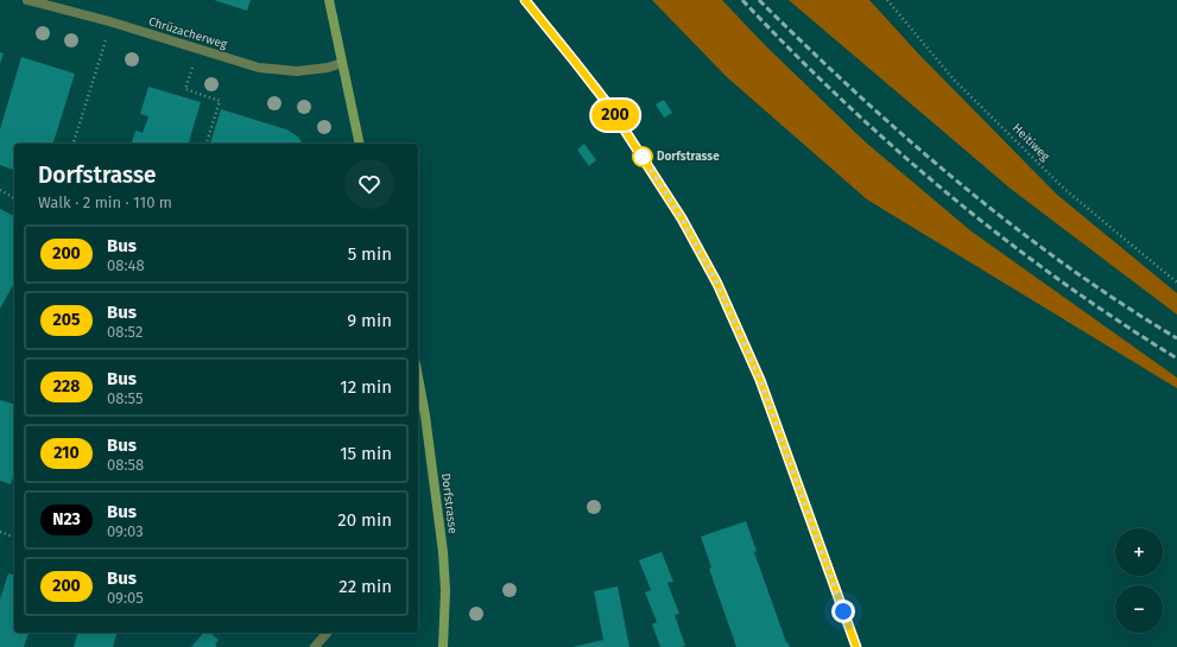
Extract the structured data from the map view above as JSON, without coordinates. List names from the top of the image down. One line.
{"streets":{"main road":["Dorfstrasse"],"street":["Chrüzacherweg"],"path":["Heitiweg"]},"places":["Dorfstrasse"],"lines":["bus line 200"],"page":{"on_map":"200","heading":["Dorfstrasse","Walk · 2 min · 110 m"],"list":[{"mark":"200","name":"Bus","note":"08:48","value":"5 min"},{"mark":"205","name":"Bus","note":"08:52","value":"9 min"},{"mark":"228","name":"Bus","note":"08:55","value":"12 min"},{"mark":"210","name":"Bus","note":"08:58","value":"15 min"},{"mark":"N23","name":"Bus","note":"09:03","value":"20 min"},{"mark":"200","name":"Bus","note":"09:05","value":"22 min"}],"map_buttons":["+","−"]}}
